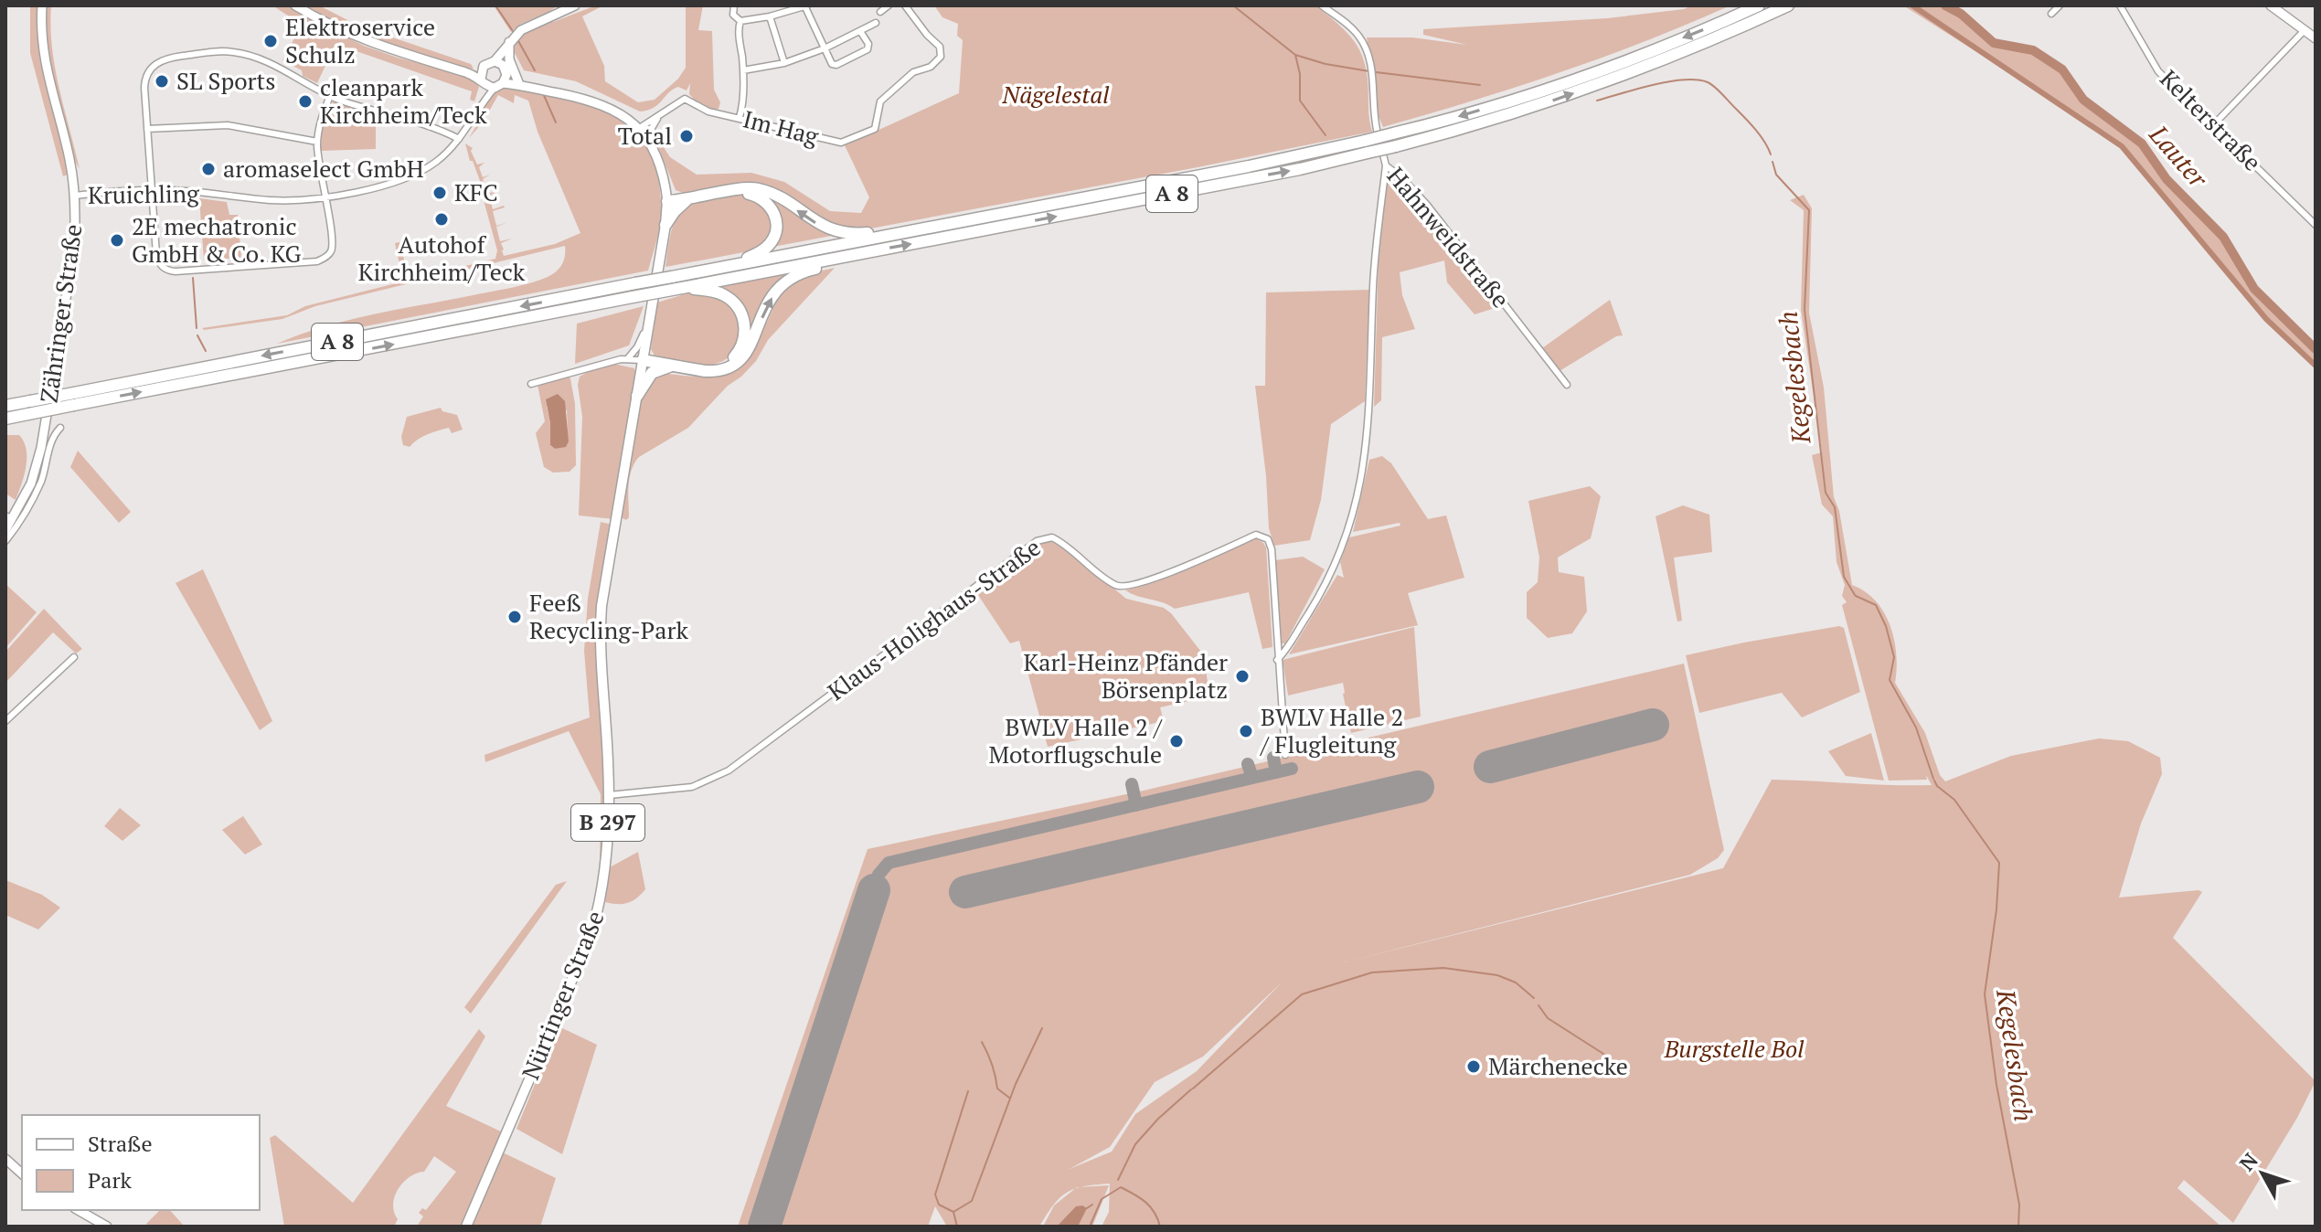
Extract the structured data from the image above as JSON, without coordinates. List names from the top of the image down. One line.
{"streets":{"highway":["A 8"],"main road":["B 297","Nürtinger Straße"],"street":["Kelterstraße","Im Hag","Kruichling","Hahnweidstraße","Zähringer Straße","Klaus-Holighaus-Straße"]},"crossings":[["Kruichling","Zähringer Straße"],["Kruichling","Nürtinger Straße"],["Klaus-Holighaus-Straße","Nürtinger Straße"]],"water":["Lauter","Kegelesbach"],"parks":["Nägelestal","Burgstelle Bol"],"places":["Elektroservice Schulz","SL Sports","cleanpark Kirchheim/Teck","Total","aromaselect GmbH","KFC","Autohof Kirchheim/Teck","2E mechatronic GmbH & Co. KG","Feeß Recycling-Park","Karl-Heinz Pfänder Börsenplatz","BWLV Halle 2 / Flugleitung","BWLV Halle 2 / Motorflugschule","Märchenecke"],"legend":["Straße","Park"],"north":"top left"}
